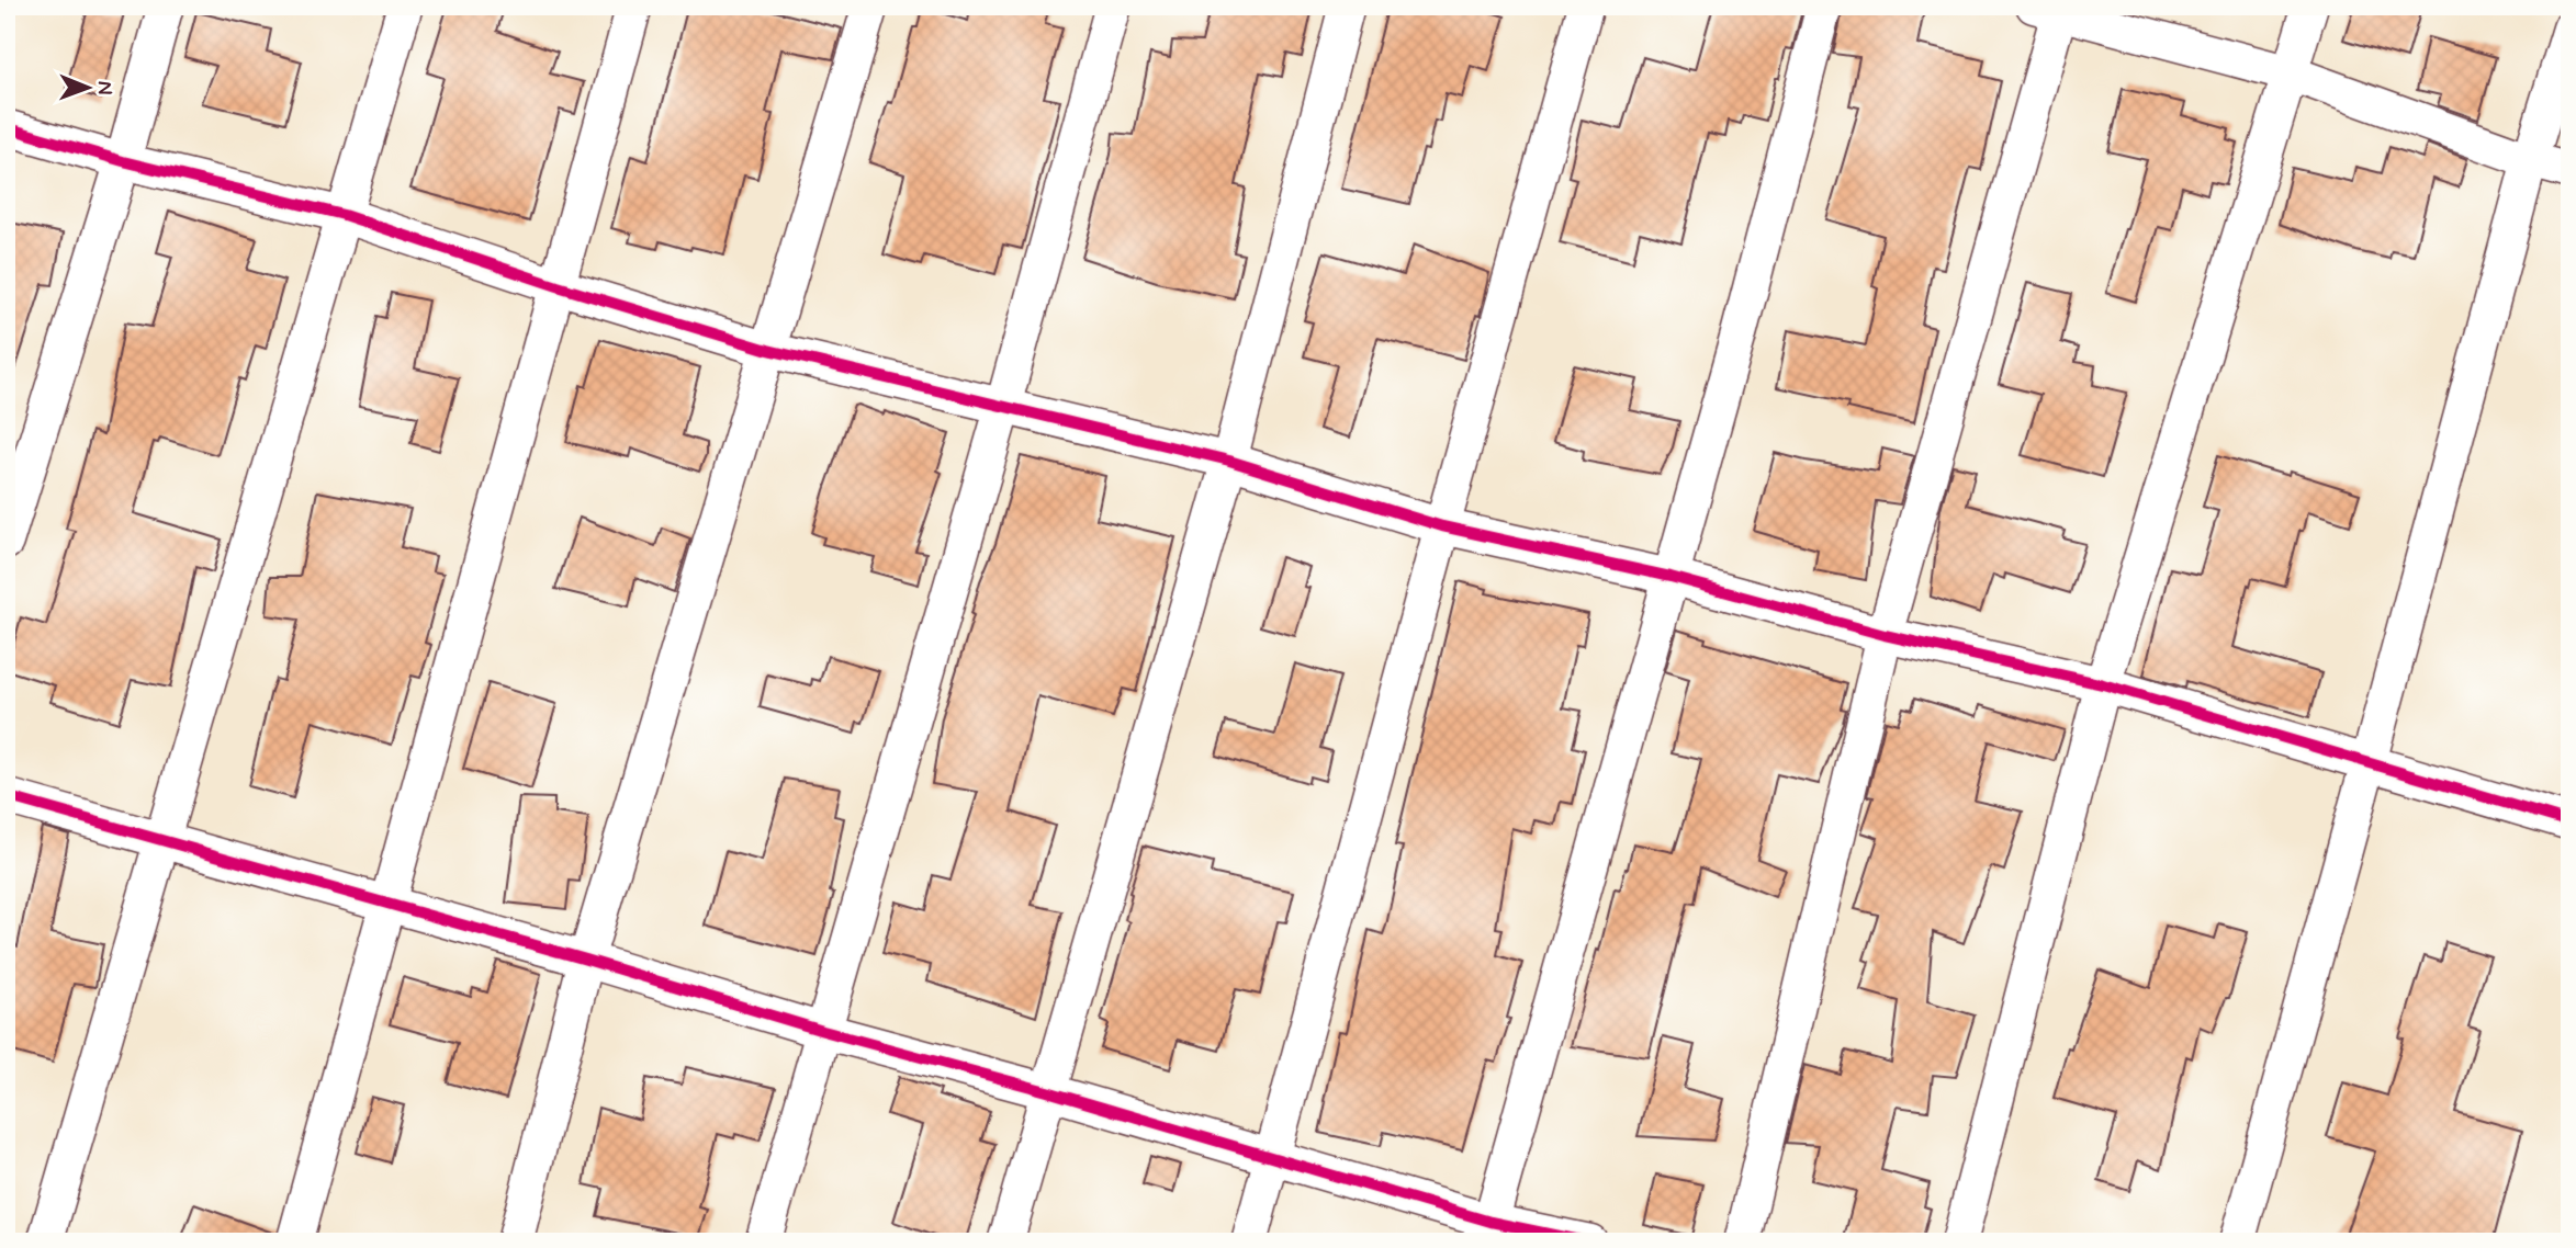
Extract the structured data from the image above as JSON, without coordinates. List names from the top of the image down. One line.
{"north":"right"}
